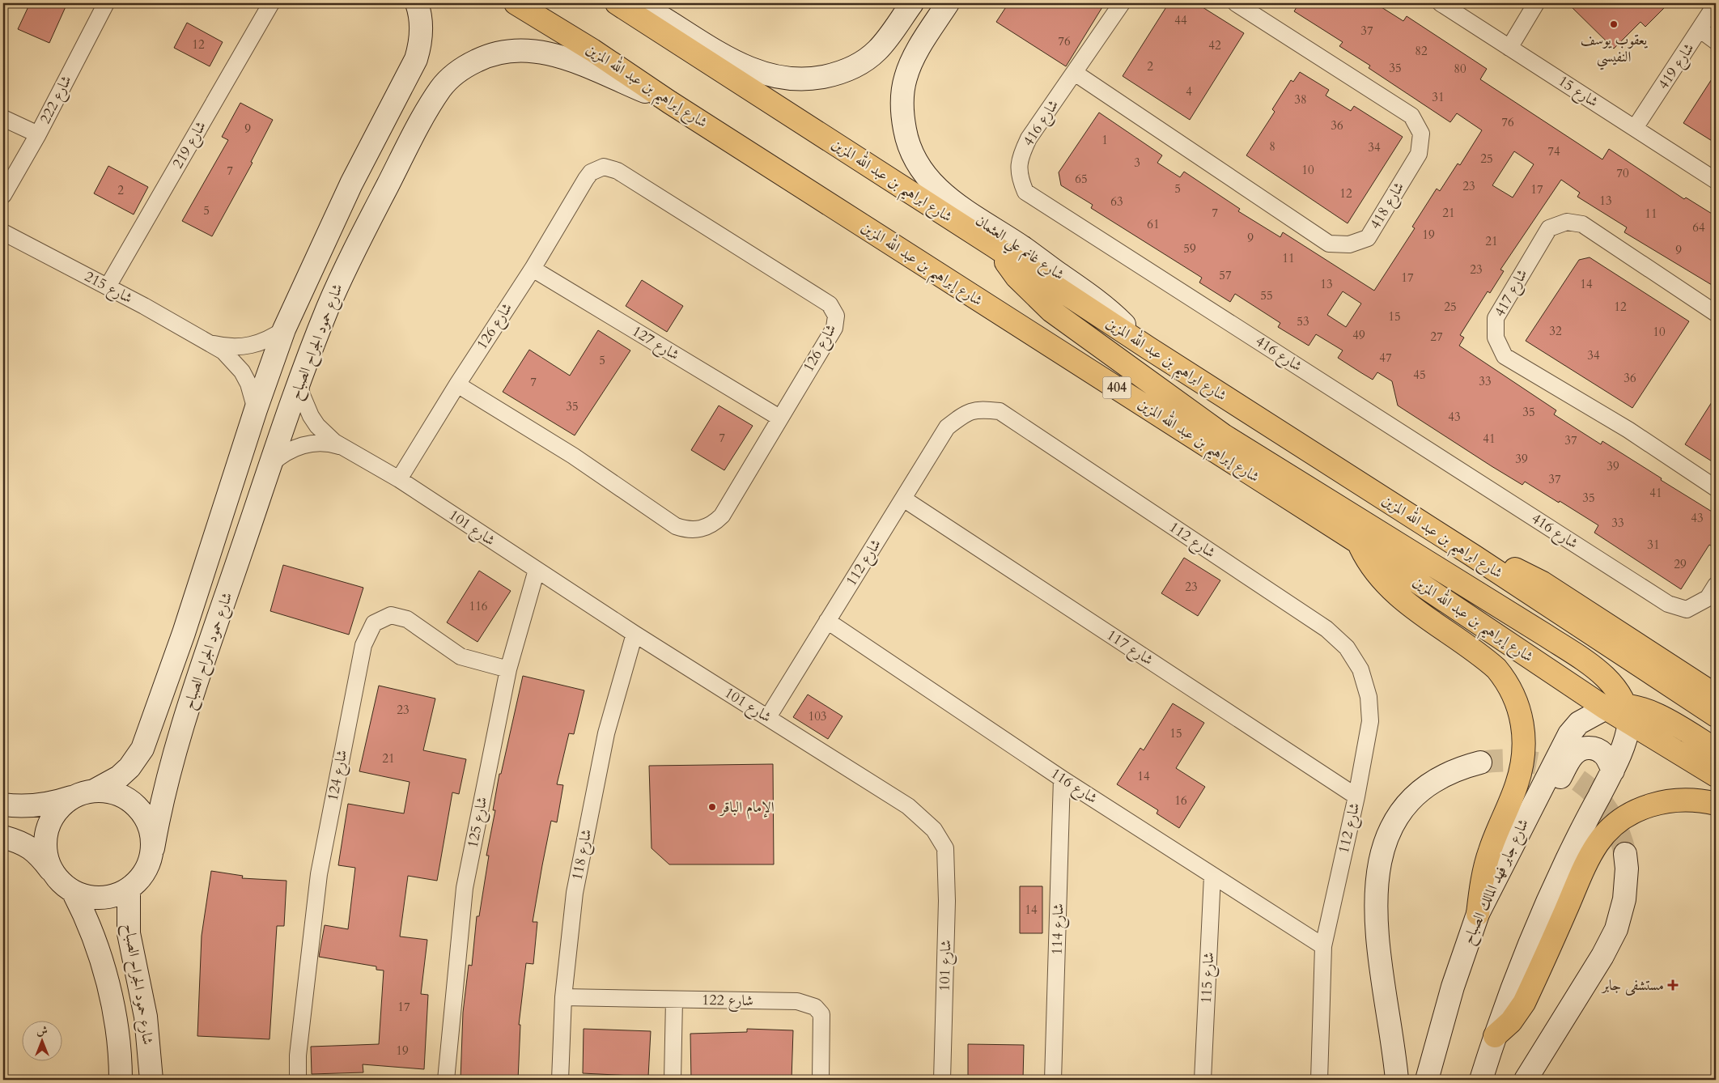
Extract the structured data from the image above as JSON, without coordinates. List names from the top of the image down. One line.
{"streets":{"main road":["شارع إبراهيم بن عبد الله المزين","شارع ابراهيم بن عبد الله المزين","404"],"street":["شارع 419","شارع 15","شارع 222","شارع 416","شارع 219","شارع 418","شارع غانم علي العثمان","شارع 215","شارع 417","شارع 126","شارع حمود الجراح الصباح","شارع 127","شارع 101","شارع 112","شارع 117","شارع 124","شارع 116","شارع 125","شارع 118","شارع جابر فهد المالك الصباح","شارع 114","شارع 115","شارع 122"]},"crossings":[["شارع 419","شارع 15"],["شارع إبراهيم بن عبد الله المزين","شارع حمود الجراح الصباح"],["شارع إبراهيم بن عبد الله المزين","شارع جابر فهد المالك الصباح"],["شارع 416","شارع 418"],["شارع 219","شارع 215"],["شارع ابراهيم بن عبد الله المزين","شارع غانم علي العثمان"],["شارع 215","شارع حمود الجراح الصباح"],["شارع 126","شارع 127"],["شارع 126","شارع 101"],["شارع حمود الجراح الصباح","شارع 101"],["شارع 101","شارع 112"],["شارع 101","شارع 125"],["شارع 101","شارع 118"],["شارع 112","شارع 117"],["شارع 112","شارع 116"],["شارع 124","شارع 125"],["شارع 116","شارع 114"],["شارع 116","شارع 115"],["شارع 118","شارع 122"]],"places":{"other":["يعقوب يوسف النفيسي","الإمام الباقر"],"health":["مستشفى جابر"]},"house_numbers":["44","37","76","12","42","82","2","35","80","4","31","38","76","36","9","1","8","34","74","25","3","10","7","70","65","23","5","17","2","12","13","63","5","7","21","11","61","64","19","9","21","59","9","11","23","57","17","13","14","55","25","12","15","53","32","10","49","27","34","47","5","45","36","33","7","35","35","43","7","41","37","39","39","37","41","35","43","33","31","29","23","116","23","103","15","21","14","16","14","17","19"],"north":"top"}
